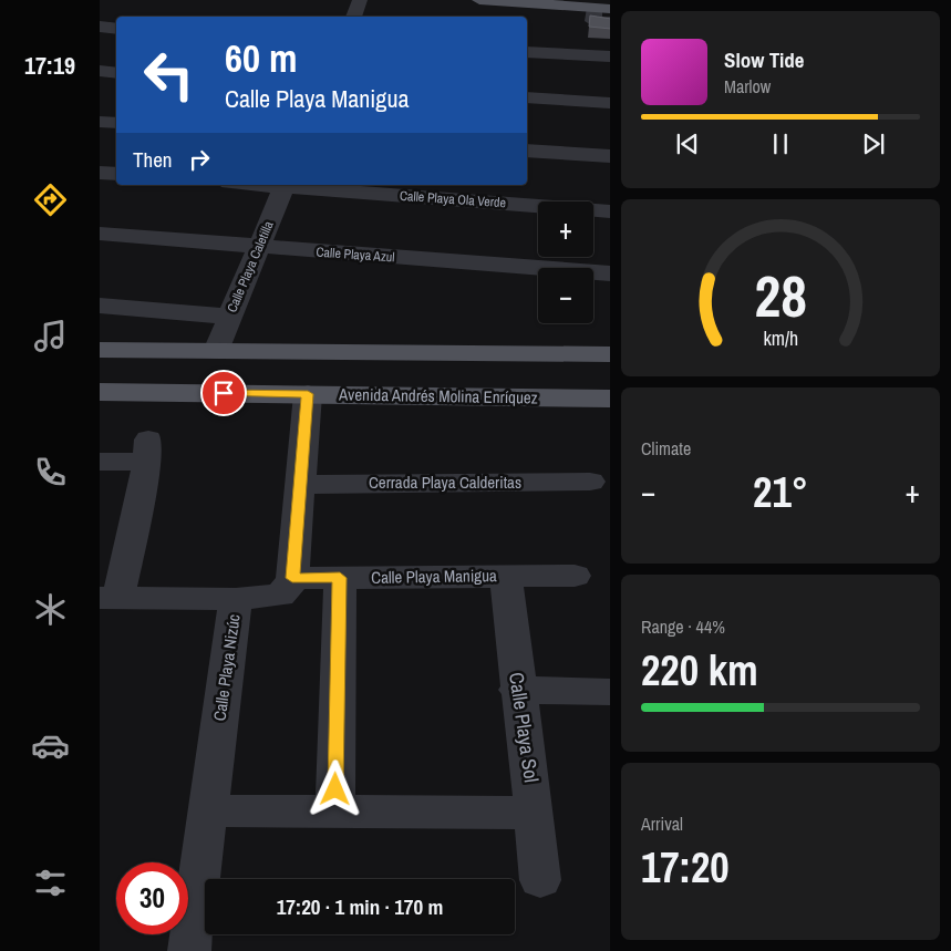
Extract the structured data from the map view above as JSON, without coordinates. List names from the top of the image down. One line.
{"streets":{"main road":["Avenida Andrés Molina Enríquez"],"street":["Calle Playa Ola Verde","Calle Playa Azul","Calle Playa Caletilla","Cerrada Playa Calderitas","Calle Playa Manigua","Calle Playa Nizúc","Calle Playa Sol"]},"crossings":[["Calle Playa Ola Verde","Calle Playa Caletilla"],["Calle Playa Azul","Calle Playa Caletilla"],["Calle Playa Manigua","Calle Playa Nizúc"],["Calle Playa Manigua","Calle Playa Sol"]],"page":{"tabs":"17:19","turn":["60 m","Calle Playa Manigua"],"song":["Slow Tide","Marlow"],"then":"Then","map_buttons":["+","−"],"tile":["Climate",["Range · 44%","220 km"],["Arrival","17:20"]],"heat":["−","21°","+"],"limit":"30","trip":"17:20 · 1 min · 170 m","gauge":["28","km/h"]}}
